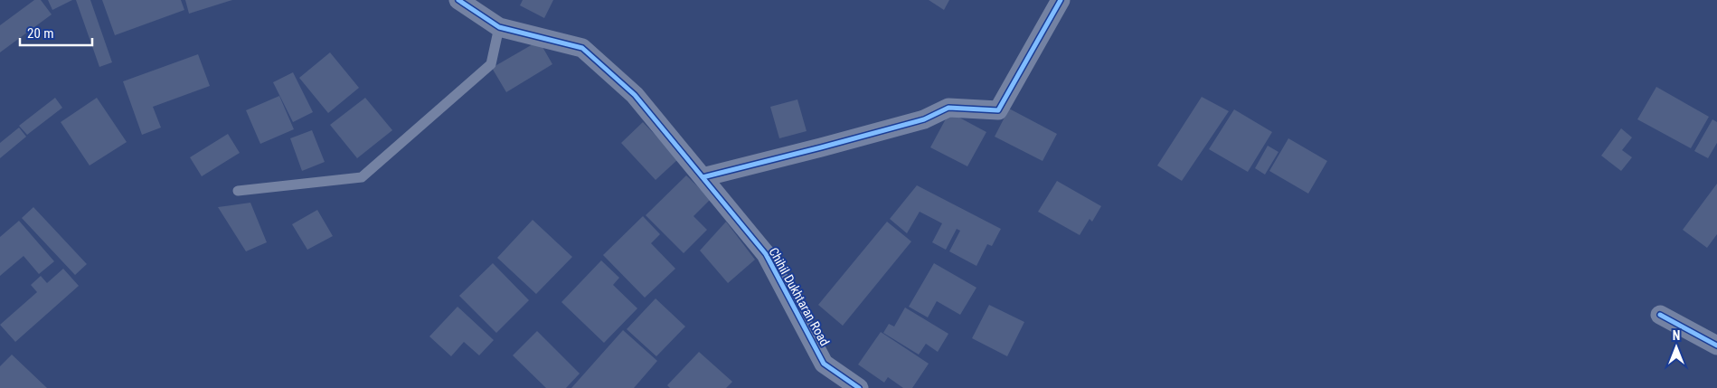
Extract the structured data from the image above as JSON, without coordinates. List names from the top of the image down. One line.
{"streets":{"street":["Chihil Dukhtaran Road"]},"scale_bar":"20 m","north":"top"}
